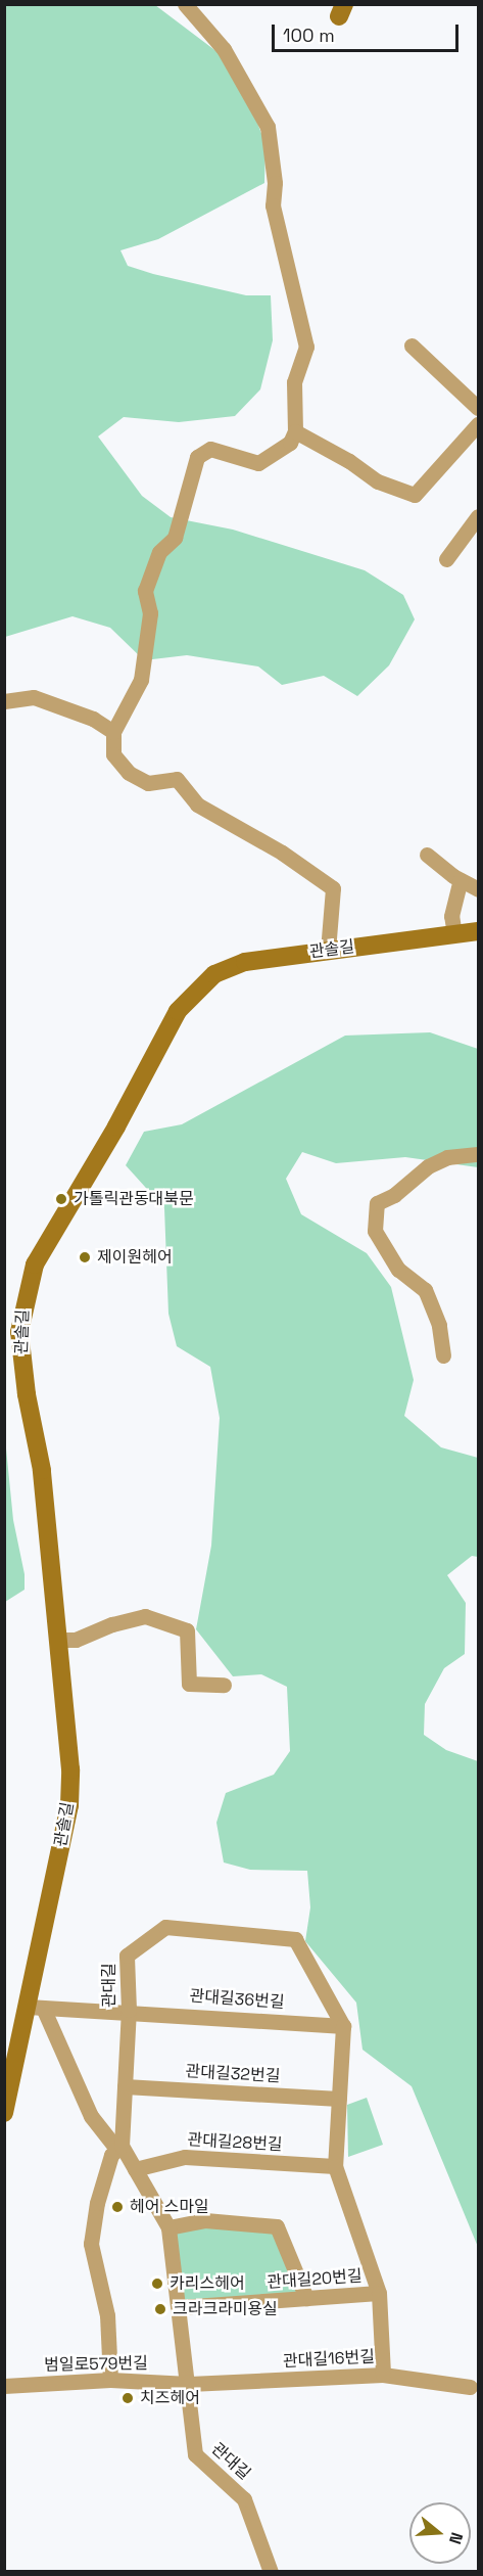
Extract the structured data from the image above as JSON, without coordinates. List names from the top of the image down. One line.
{"streets":{"street":["관솔길","관대길","관대길36번길","관대길32번길","관대길28번길","관대길20번길","관대길16번길","범일로579번길"]},"crossings":[["관대길","관대길36번길"],["관대길","관대길32번길"],["관대길","관대길28번길"],["관대길","관대길20번길"],["관대길","관대길16번길"],["관대길","범일로579번길"],["관대길16번길","범일로579번길"]],"places":["가톨릭관동대북문","제이원헤어","헤어 스마일","카리스헤어","크라크라미용실","치즈헤어"],"scale_bar":"100 m","north":"right"}
